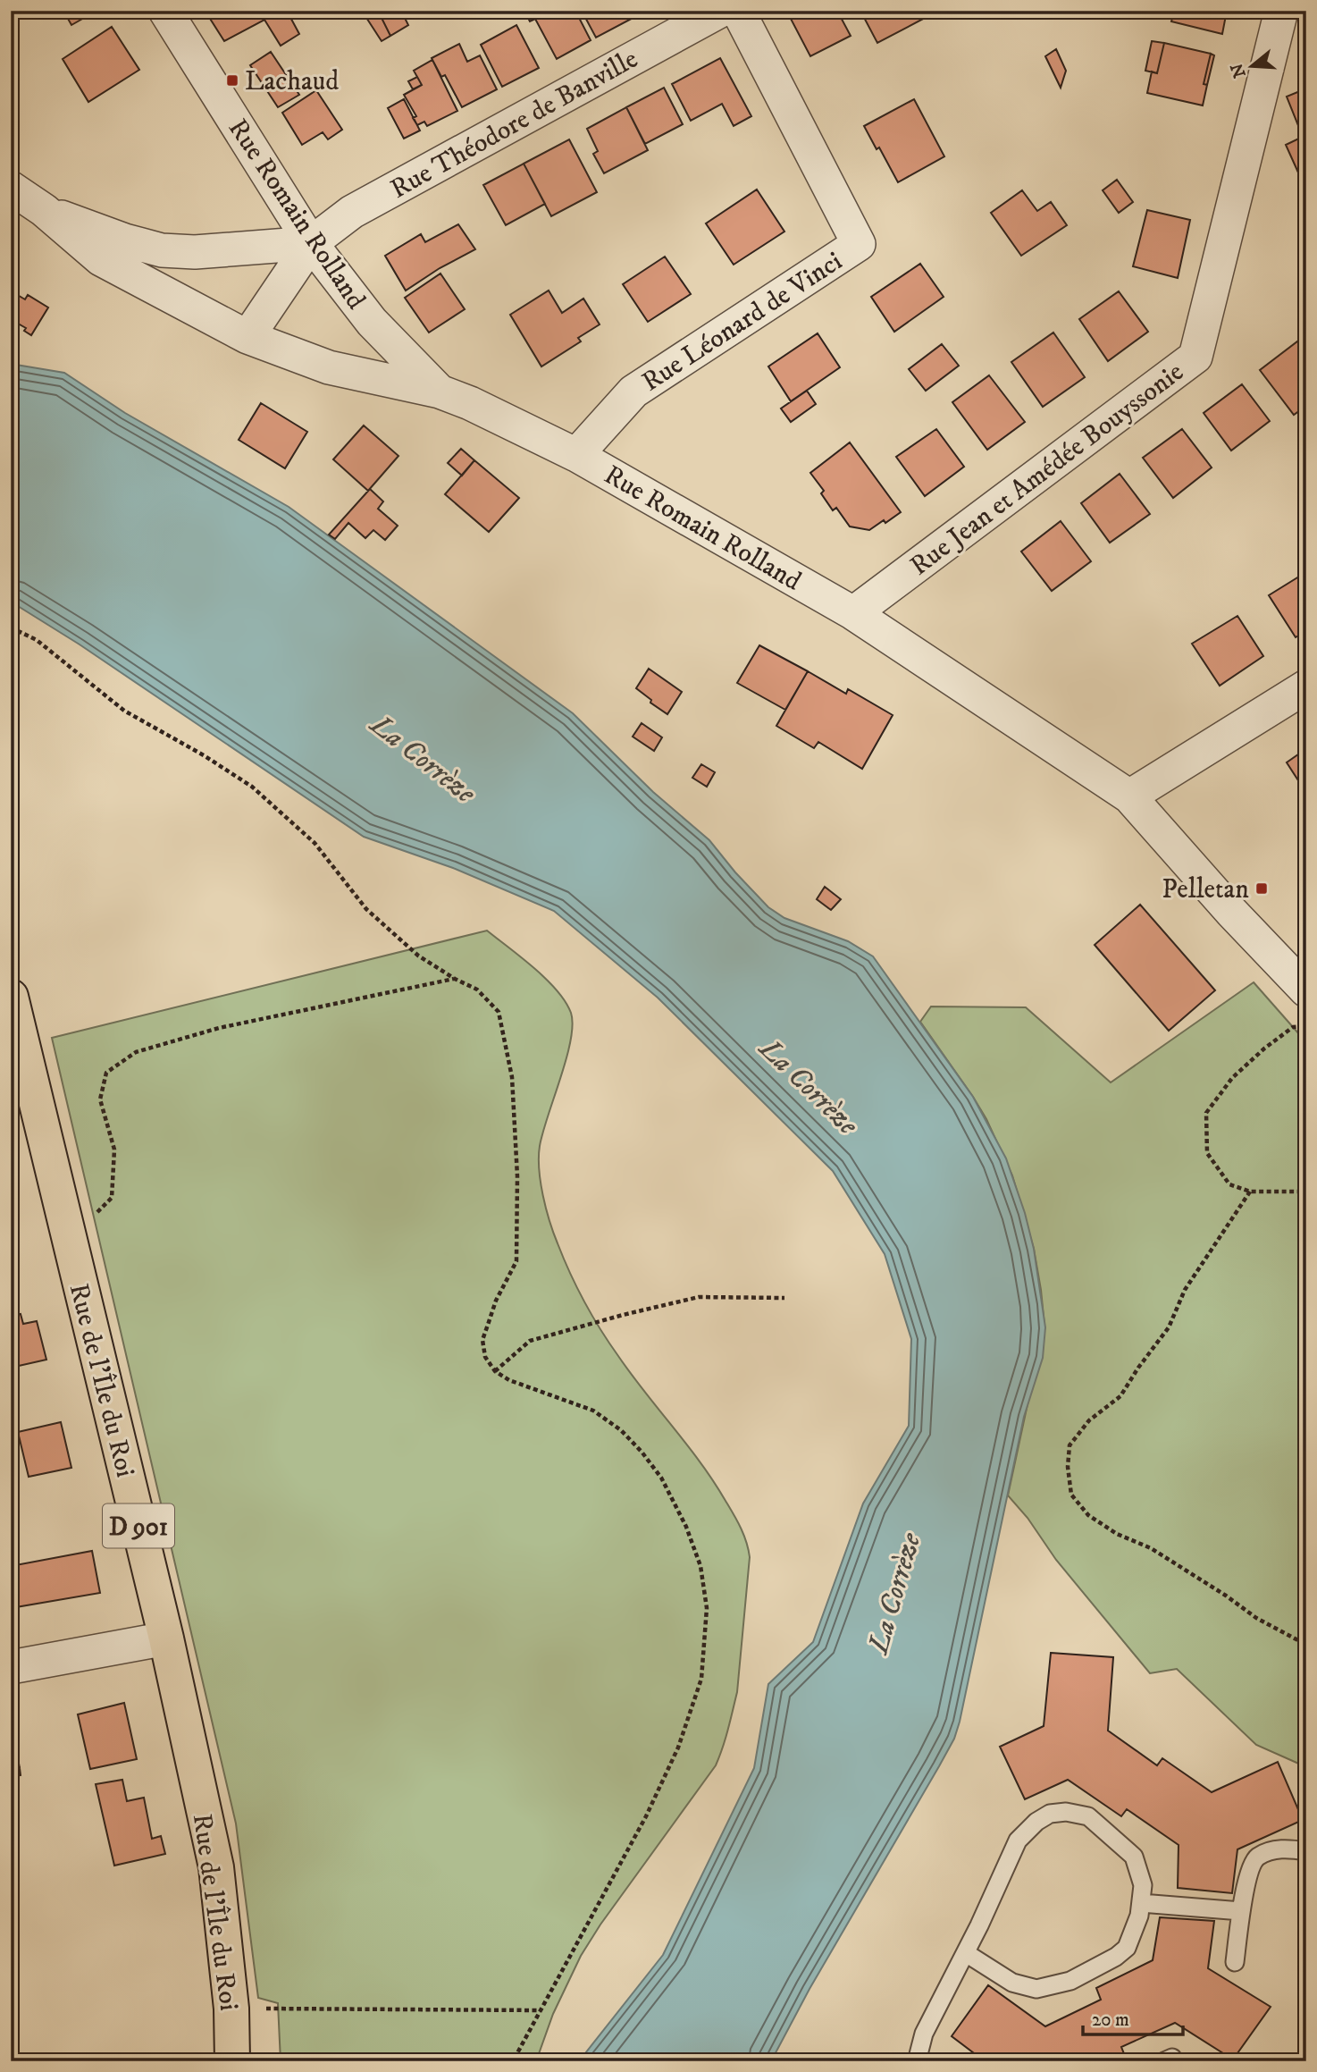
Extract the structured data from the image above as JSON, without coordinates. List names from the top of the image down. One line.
{"streets":{"main road":["Rue de l'Île du Roi","D 901"],"street":["Rue Théodore de Banville","Rue Romain Rolland","Rue Léonard de Vinci","Rue Jean et Amédée Bouyssonie"]},"crossings":[["Rue Théodore de Banville","Rue Romain Rolland"],["Rue Romain Rolland","Rue Léonard de Vinci"],["Rue Romain Rolland","Rue Jean et Amédée Bouyssonie"]],"water":["La Corrèze"],"places":{"transit":["Lachaud","Pelletan"]},"scale_bar":"20 m","north":"left"}
